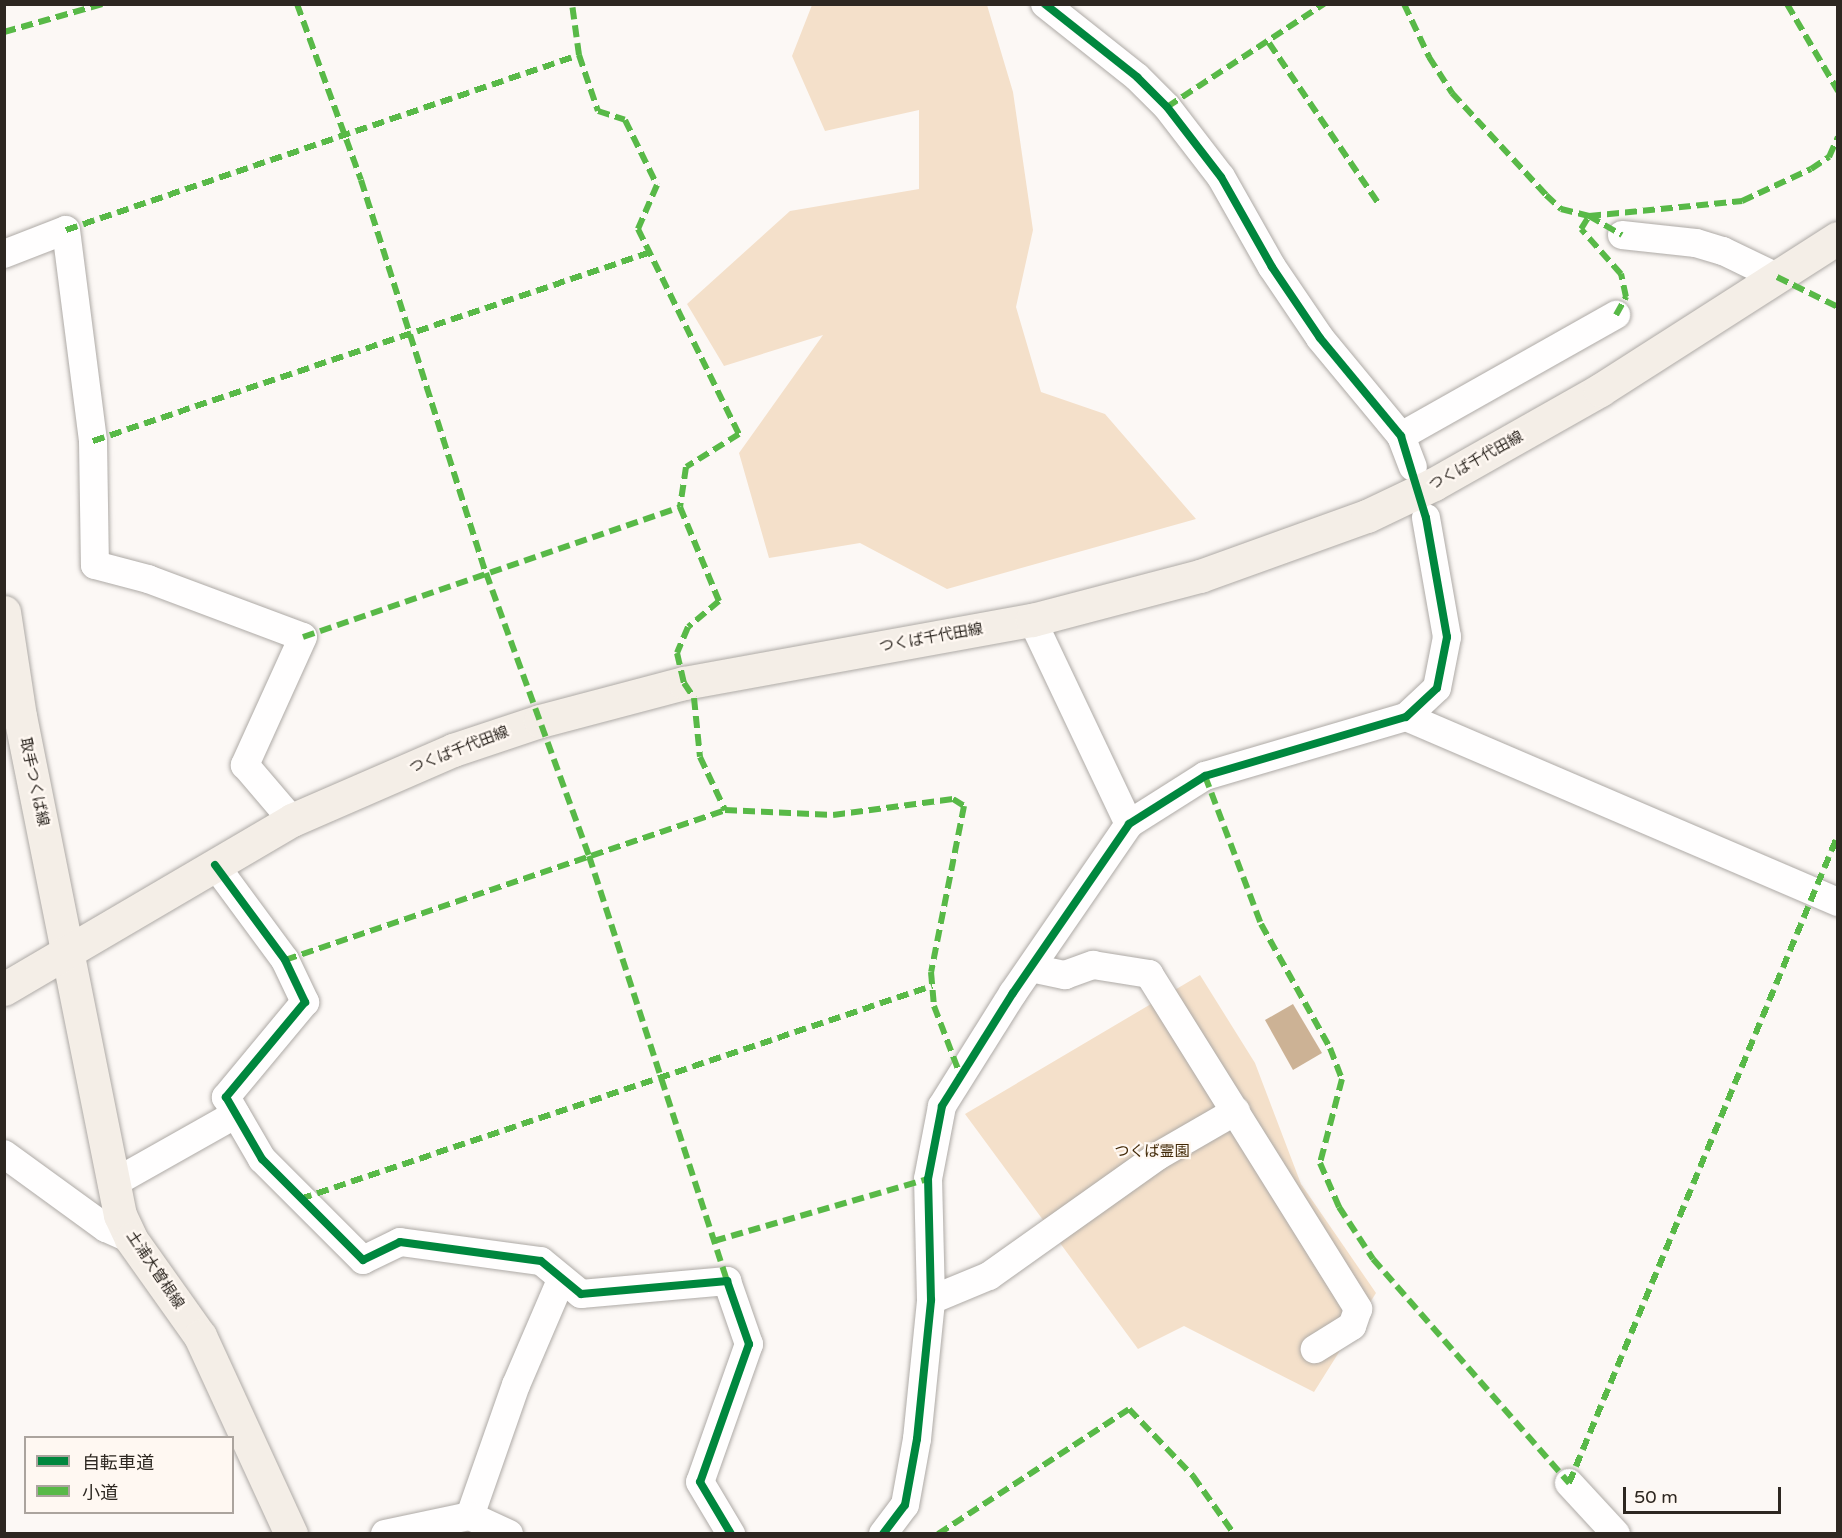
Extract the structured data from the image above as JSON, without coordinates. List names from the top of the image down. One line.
{"streets":{"main road":["つくば千代田線","取手つくば線","土浦大曽根線"]},"crossings":[["つくば千代田線","取手つくば線"],["つくば千代田線","土浦大曽根線"],["取手つくば線","土浦大曽根線"]],"parks":["つくば霊園"],"legend":["自転車道","小道"],"scale_bar":"50 m"}
